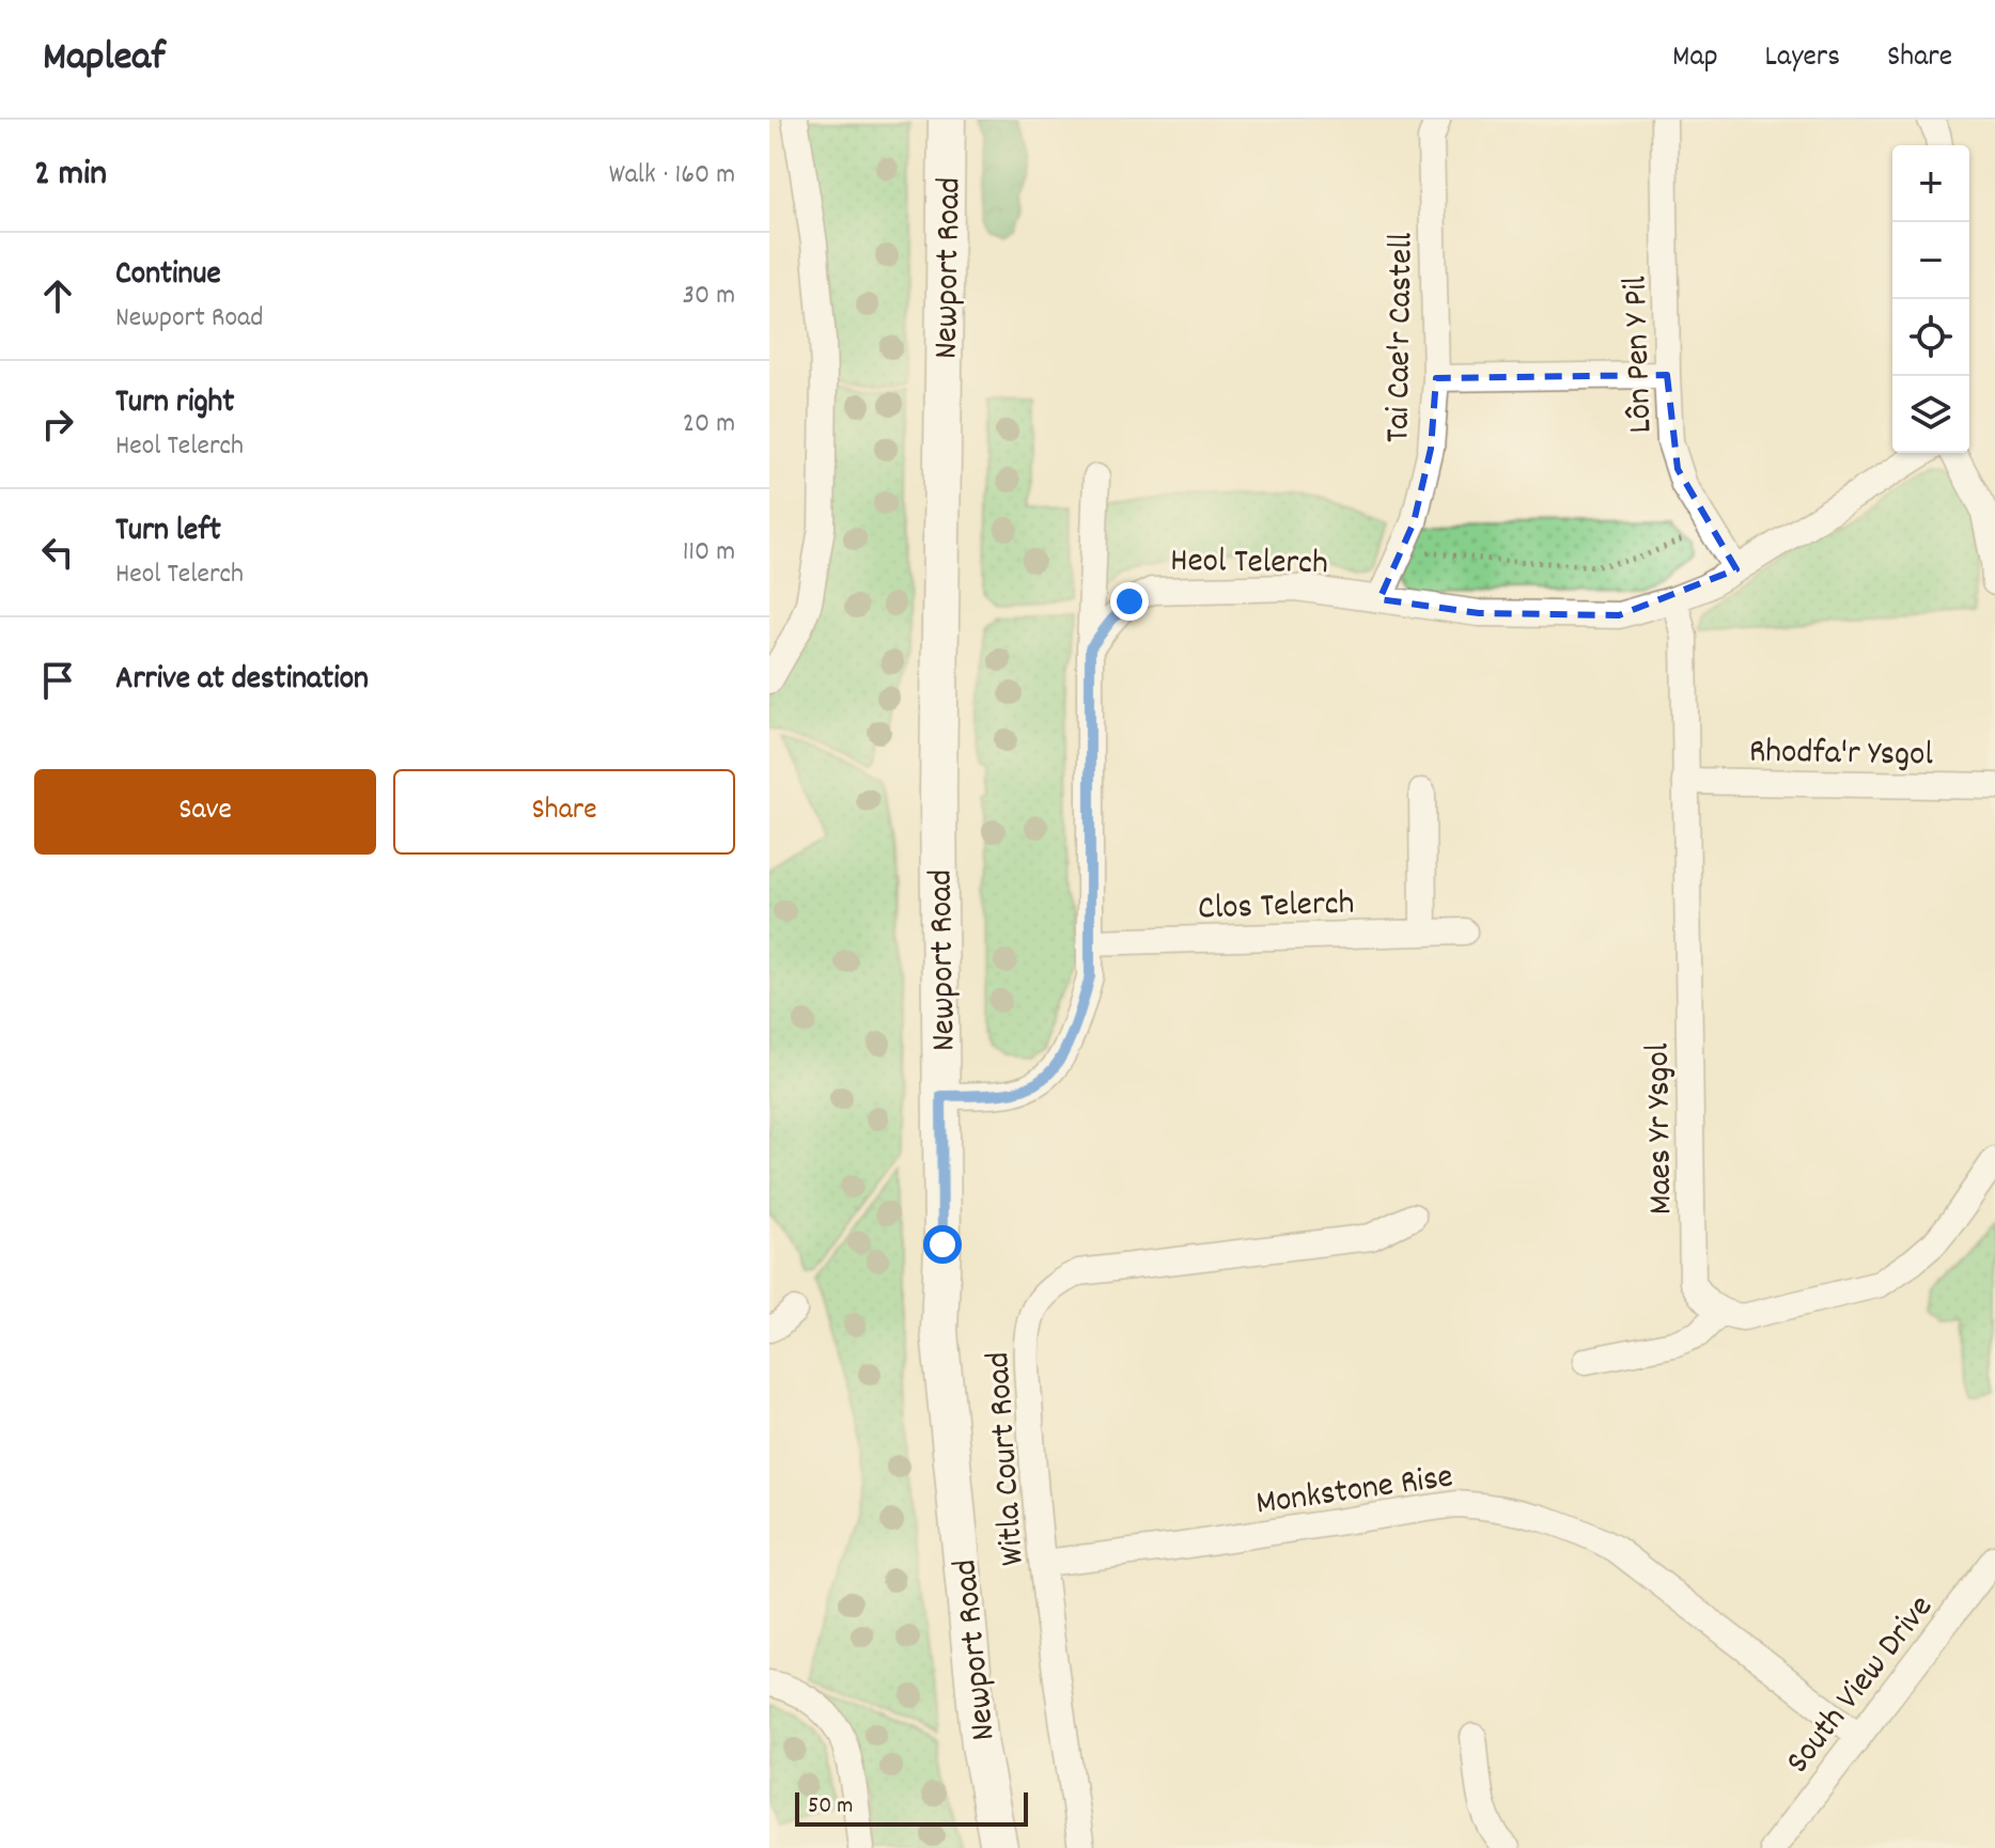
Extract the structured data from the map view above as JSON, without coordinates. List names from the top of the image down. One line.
{"streets":{"main road":["Newport Road"],"street":["Tai Cae'r Castell","Lôn Pen Y Pil","Heol Telerch","Rhodfa'r Ysgol","Clos Telerch","Maes Yr Ysgol","Witla Court Road","Monkstone Rise","South View Drive"]},"crossings":[["Tai Cae'r Castell","Heol Telerch"],["Lôn Pen Y Pil","Heol Telerch"],["Heol Telerch","Maes Yr Ysgol"],["Rhodfa'r Ysgol","Maes Yr Ysgol"],["Witla Court Road","Monkstone Rise"],["Monkstone Rise","South View Drive"]],"scale_bar":"50 m","page":{"header":"Mapleaf","nav":["Map","Layers","Share"],"heading":["2 min","Walk · 160 m"],"map_buttons":["+","−"],"list":[["Continue","Newport Road","30 m"],["Turn right","Heol Telerch","20 m"],["Turn left","Heol Telerch","110 m"],"Arrive at destination"],"buttons":["Save","Share"],"scale":"50 m"}}
